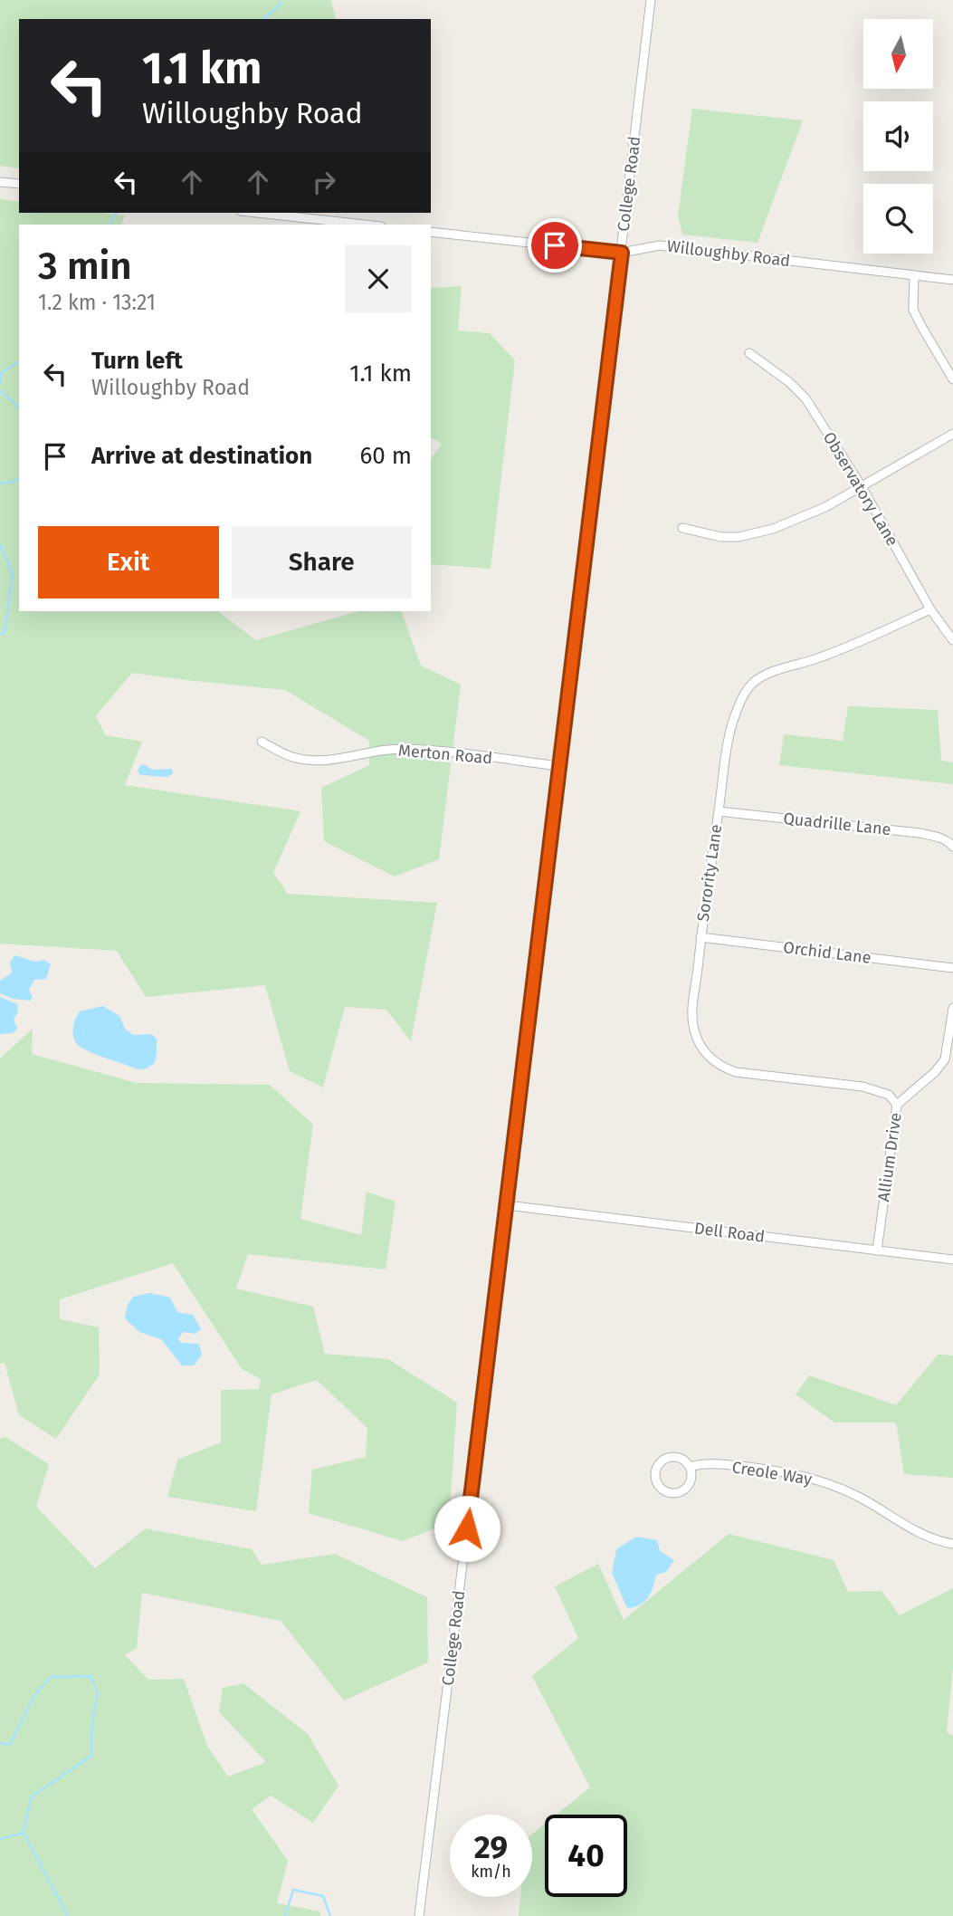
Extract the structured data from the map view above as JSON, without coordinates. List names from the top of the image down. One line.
{"streets":{"street":["College Road","Willoughby Road","Observatory Lane","Merton Road","Quadrille Lane","Sorority Lane","Orchid Lane","Allium Drive","Dell Road","Creole Way"]},"crossings":[["College Road","Willoughby Road"],["College Road","Merton Road"],["College Road","Dell Road"],["Observatory Lane","Sorority Lane"],["Quadrille Lane","Sorority Lane"],["Sorority Lane","Orchid Lane"],["Sorority Lane","Allium Drive"],["Allium Drive","Dell Road"]],"north":"bottom","page":{"turn":["1.1 km","Willoughby Road"],"heading":["3 min","1.2 km · 13:21"],"list":[{"name":"Turn left","note":"Willoughby Road","value":"1.1 km"},{"name":"Arrive at destination","value":"60 m"}],"buttons":["Exit","Share"],"speed":"29 km/h","limit":"40"}}
